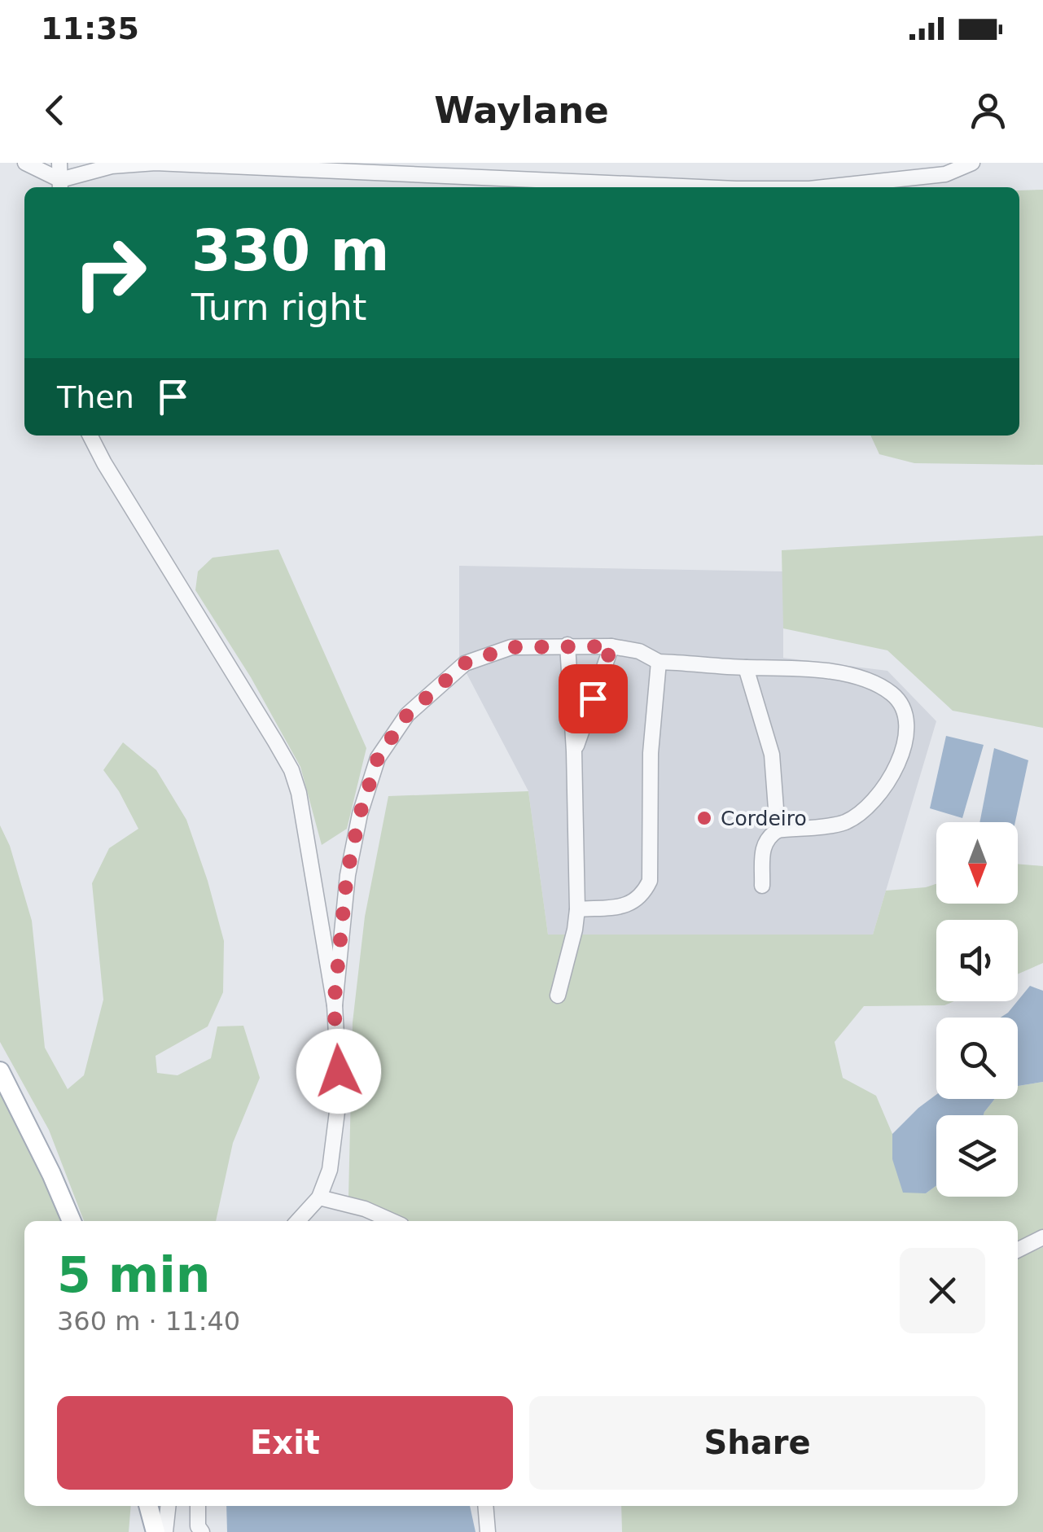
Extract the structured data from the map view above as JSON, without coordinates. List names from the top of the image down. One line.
{"places":["Cordeiro"],"north":"bottom","page":{"status":"11:35","header":"Waylane","turn":["330 m","Turn right"],"then":"Then","heading":["5 min","360 m · 11:40"],"buttons":["Exit","Share"]}}
